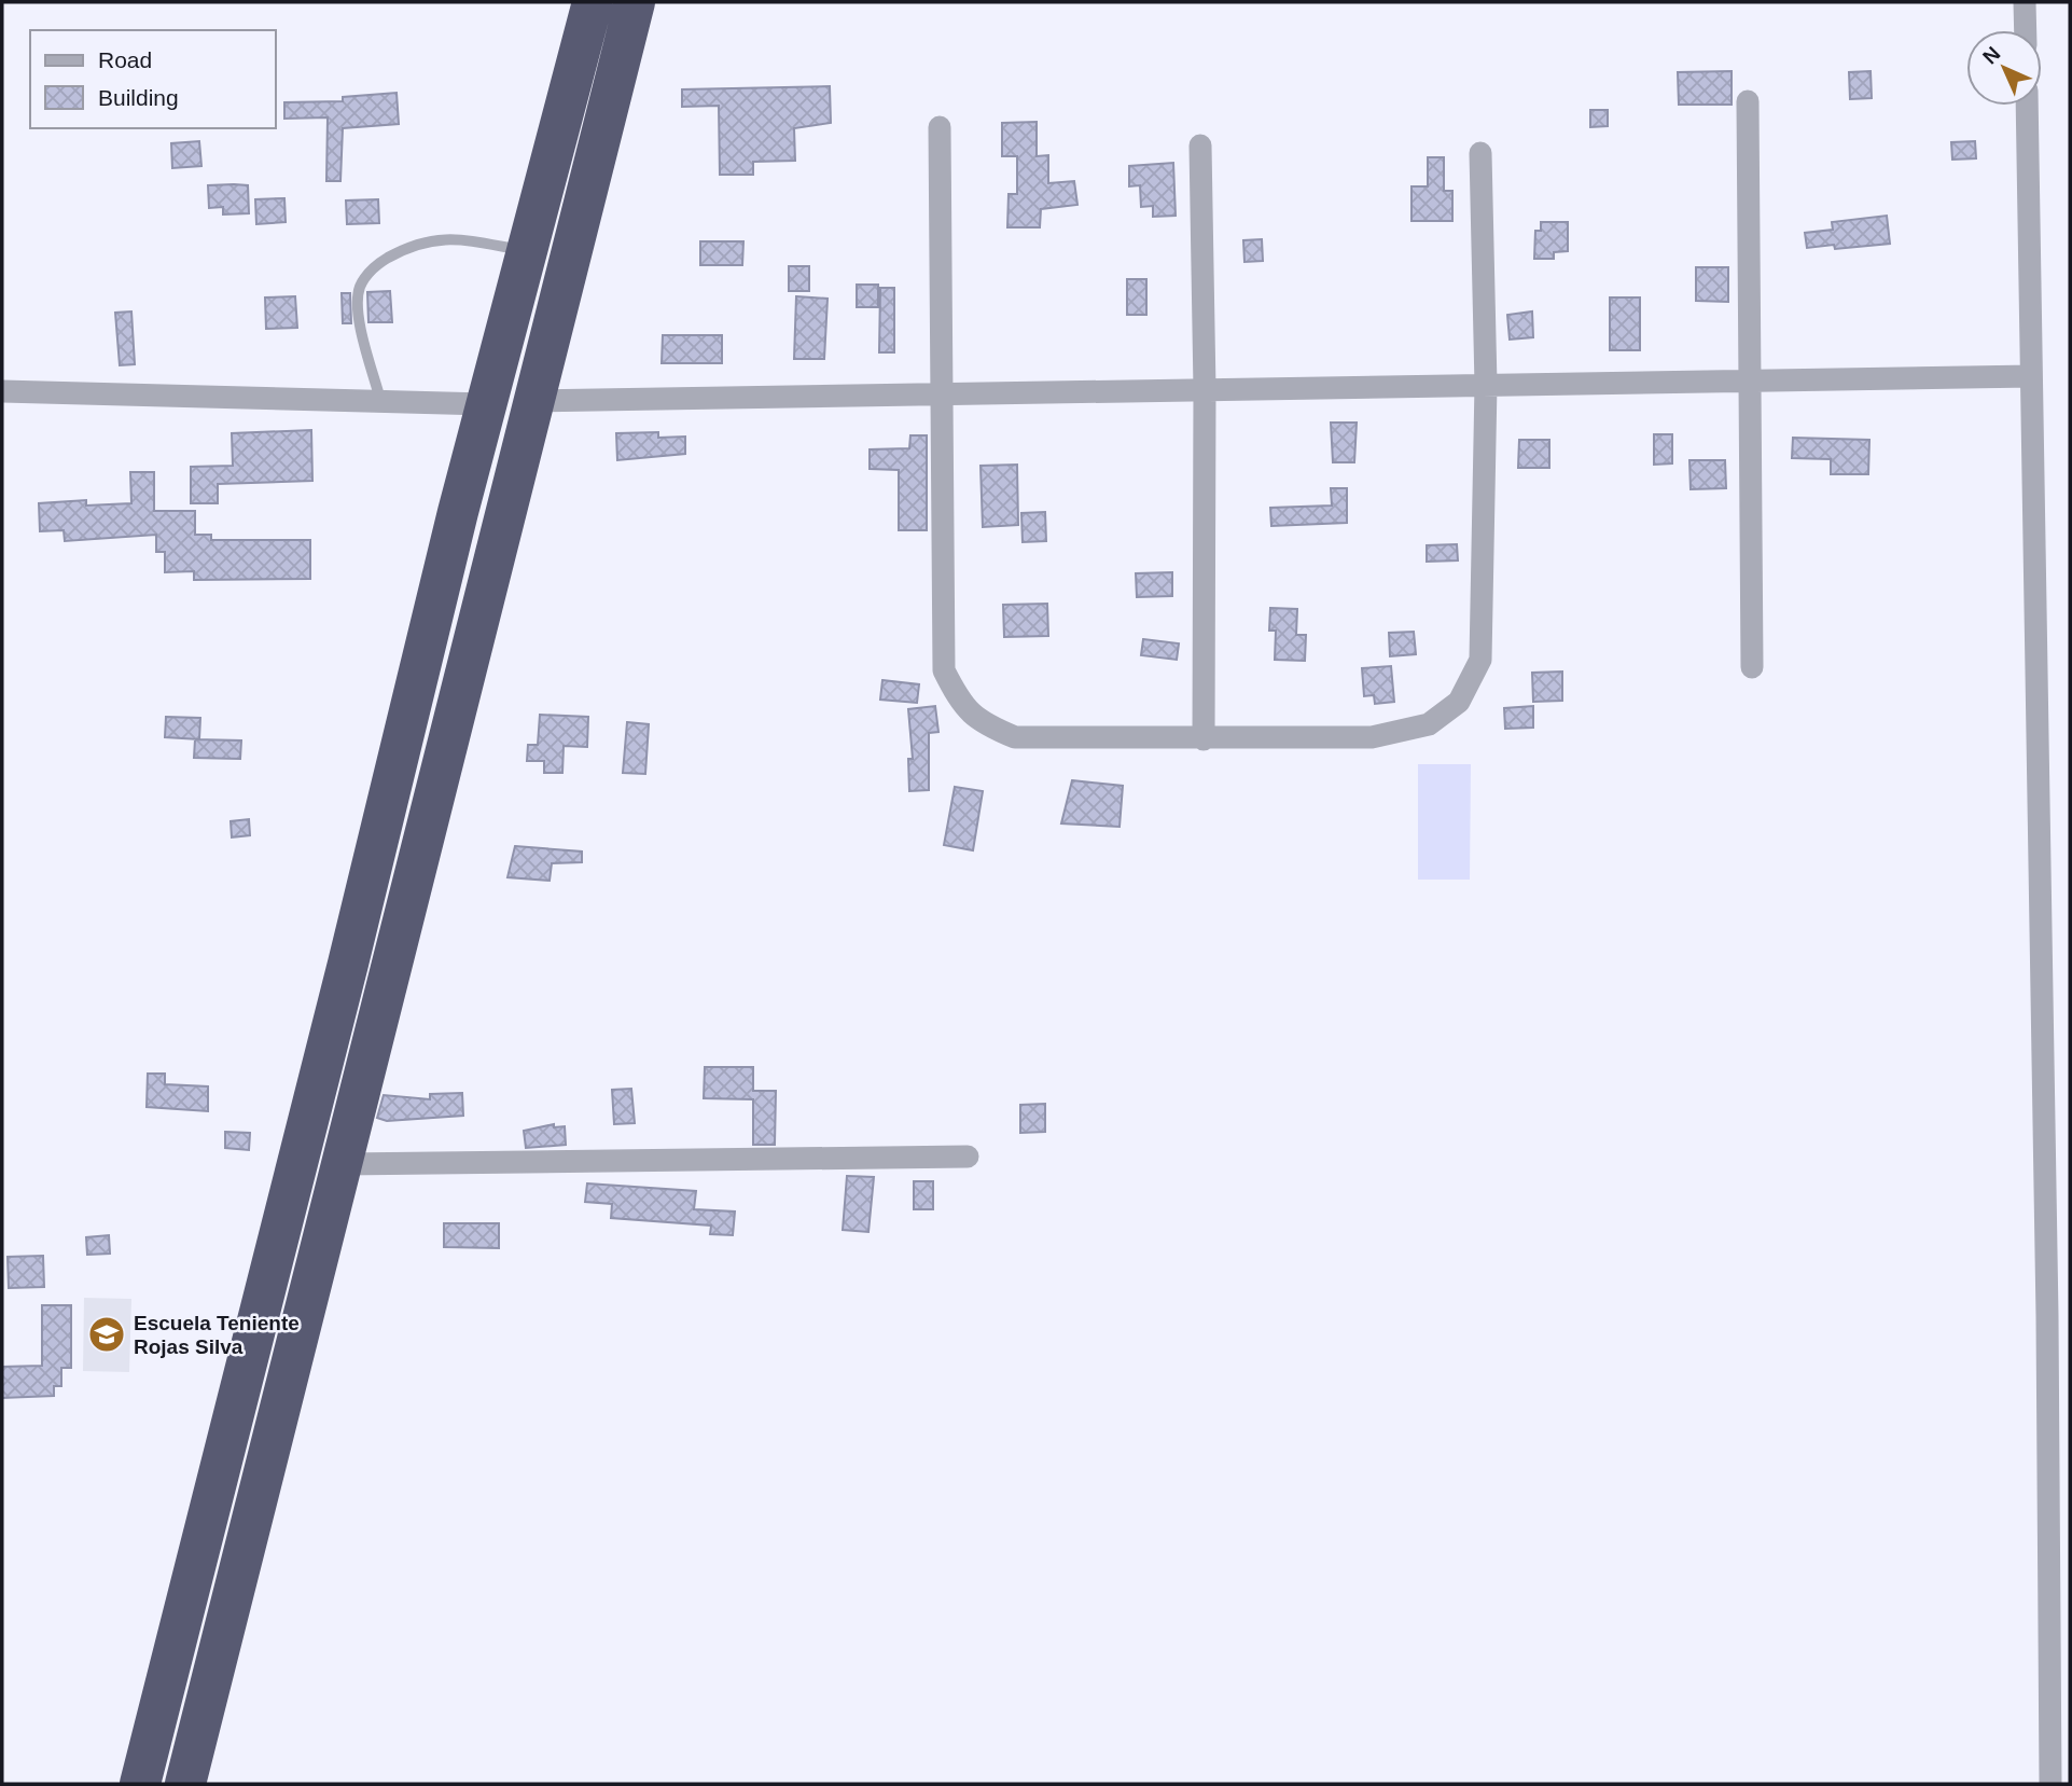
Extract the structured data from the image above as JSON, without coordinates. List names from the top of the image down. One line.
{"places":{"school or university":["Escuela Teniente Rojas Silva"]},"legend":["Road","Building"],"north":"top left"}
